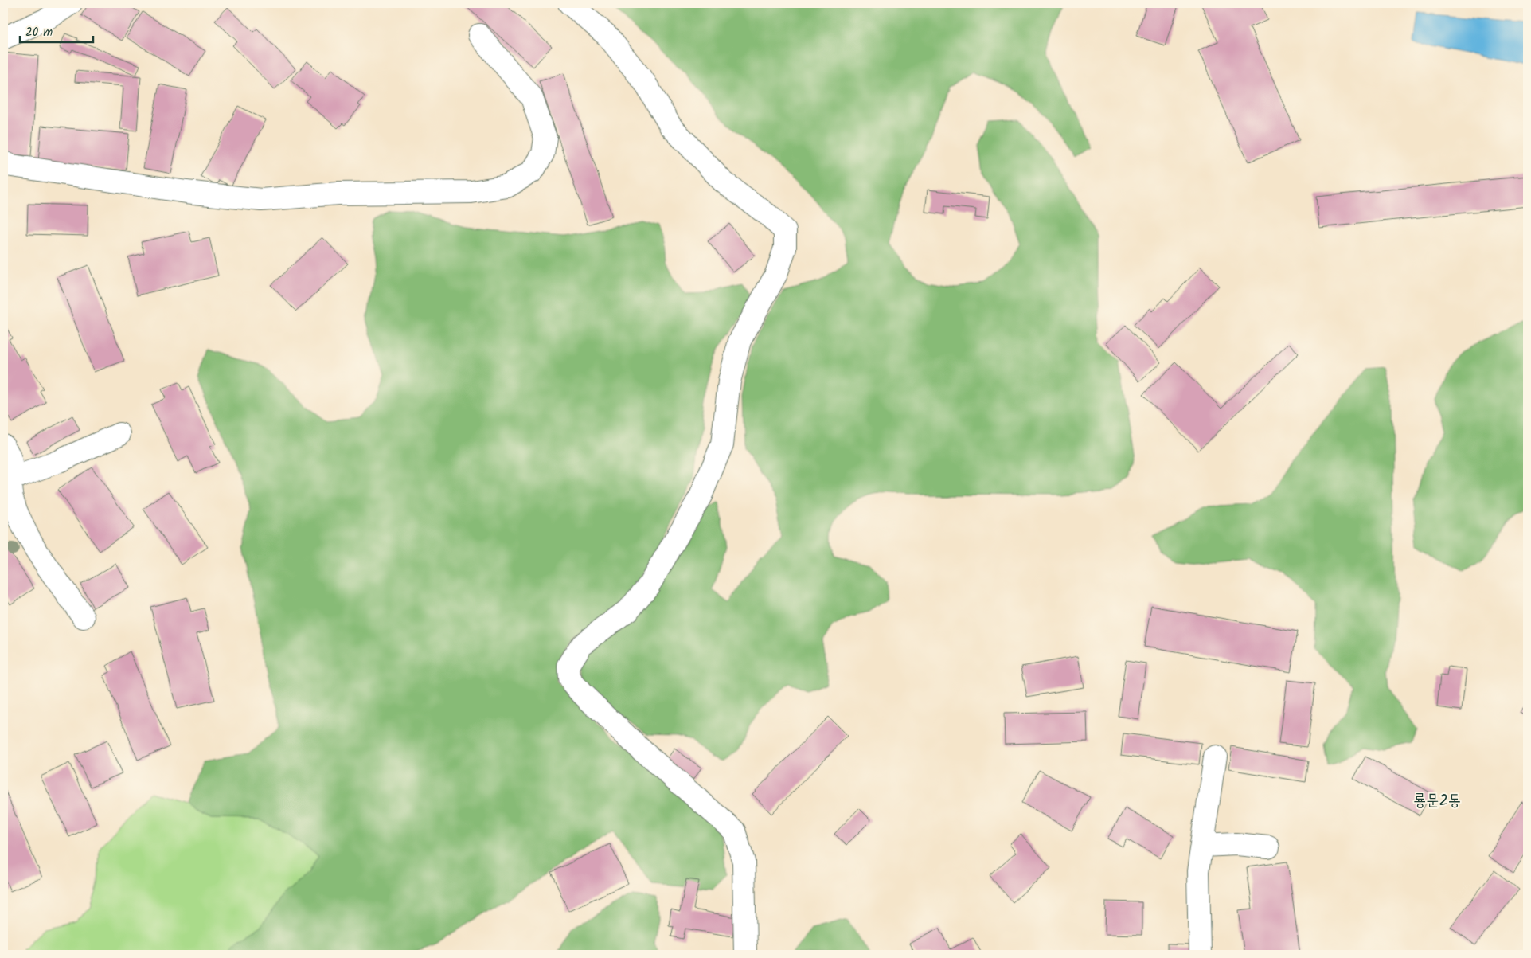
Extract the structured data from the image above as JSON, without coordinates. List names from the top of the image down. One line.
{"districts":["룡문2동"],"scale_bar":"20 m"}
